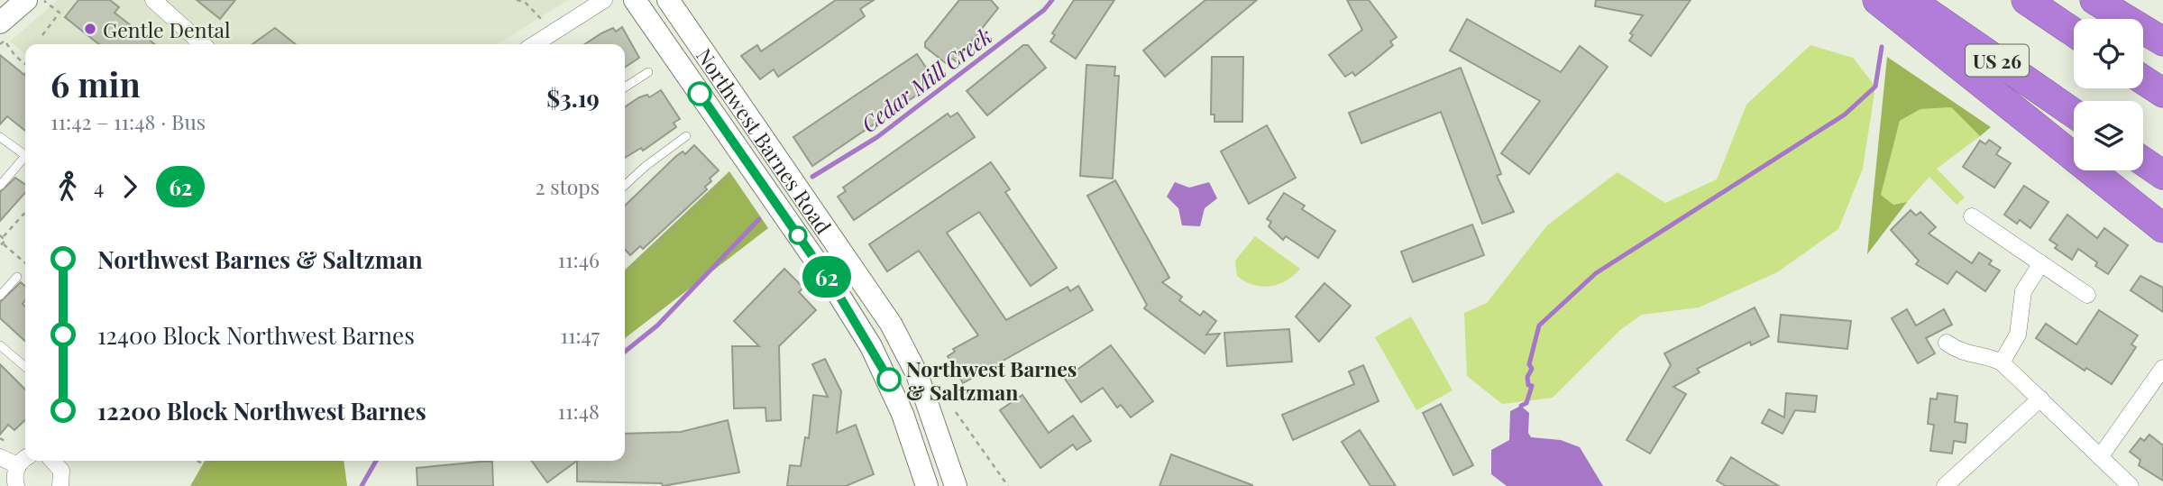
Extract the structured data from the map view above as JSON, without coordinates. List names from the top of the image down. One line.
{"streets":{"highway":["US 26"],"main road":["Northwest Barnes Road"]},"water":["Cedar Mill Creek"],"places":["Gentle Dental","Northwest Barnes & Saltzman"],"lines":["bus line 62"],"page":{"on_map":"62","heading":["6 min","11:42 – 11:48 · Bus","$3.19"],"legs":["4","62","2 stops"],"list":[{"name":"Northwest Barnes & Saltzman","value":"11:46"},{"name":"12400 Block Northwest Barnes","value":"11:47"},{"name":"12200 Block Northwest Barnes","value":"11:48"}]}}
